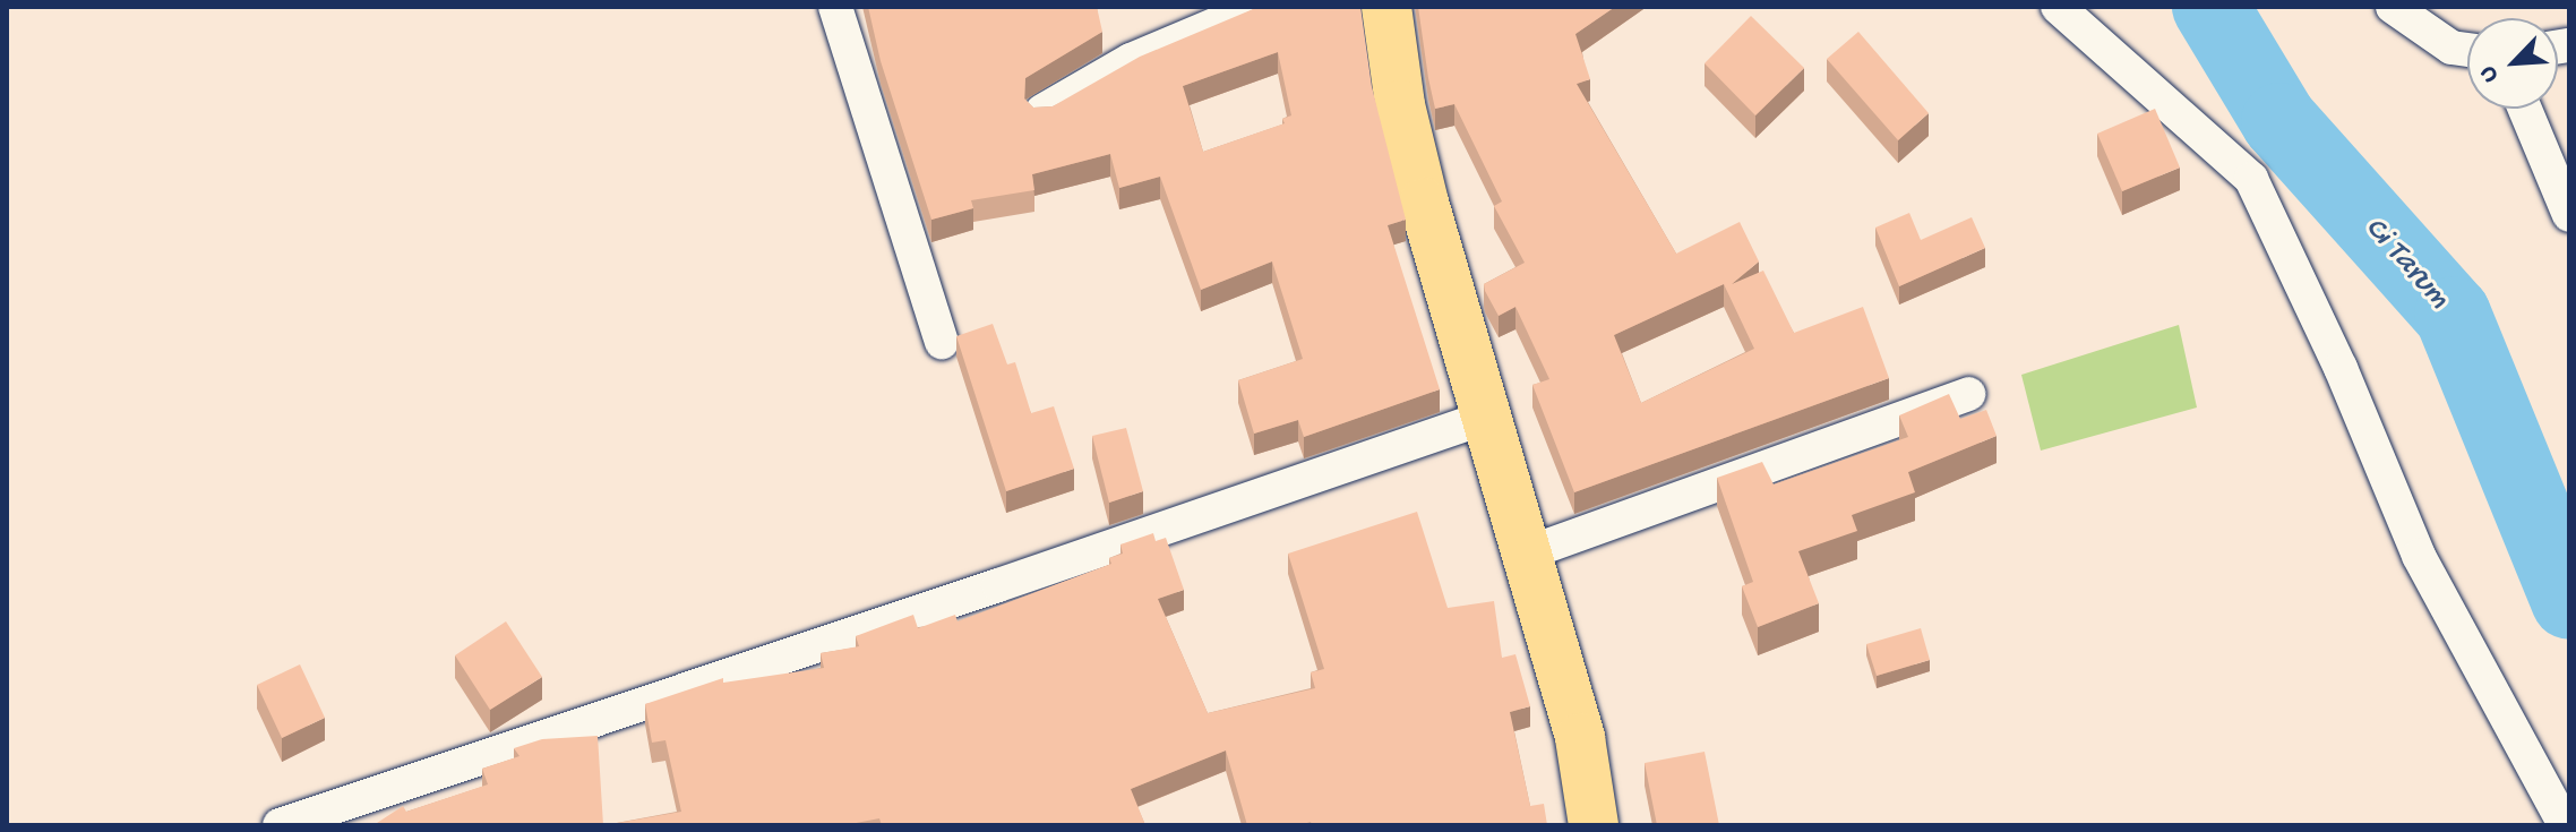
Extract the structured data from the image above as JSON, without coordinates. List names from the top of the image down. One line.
{"water":["Ci Tarum"],"north":"bottom left"}
